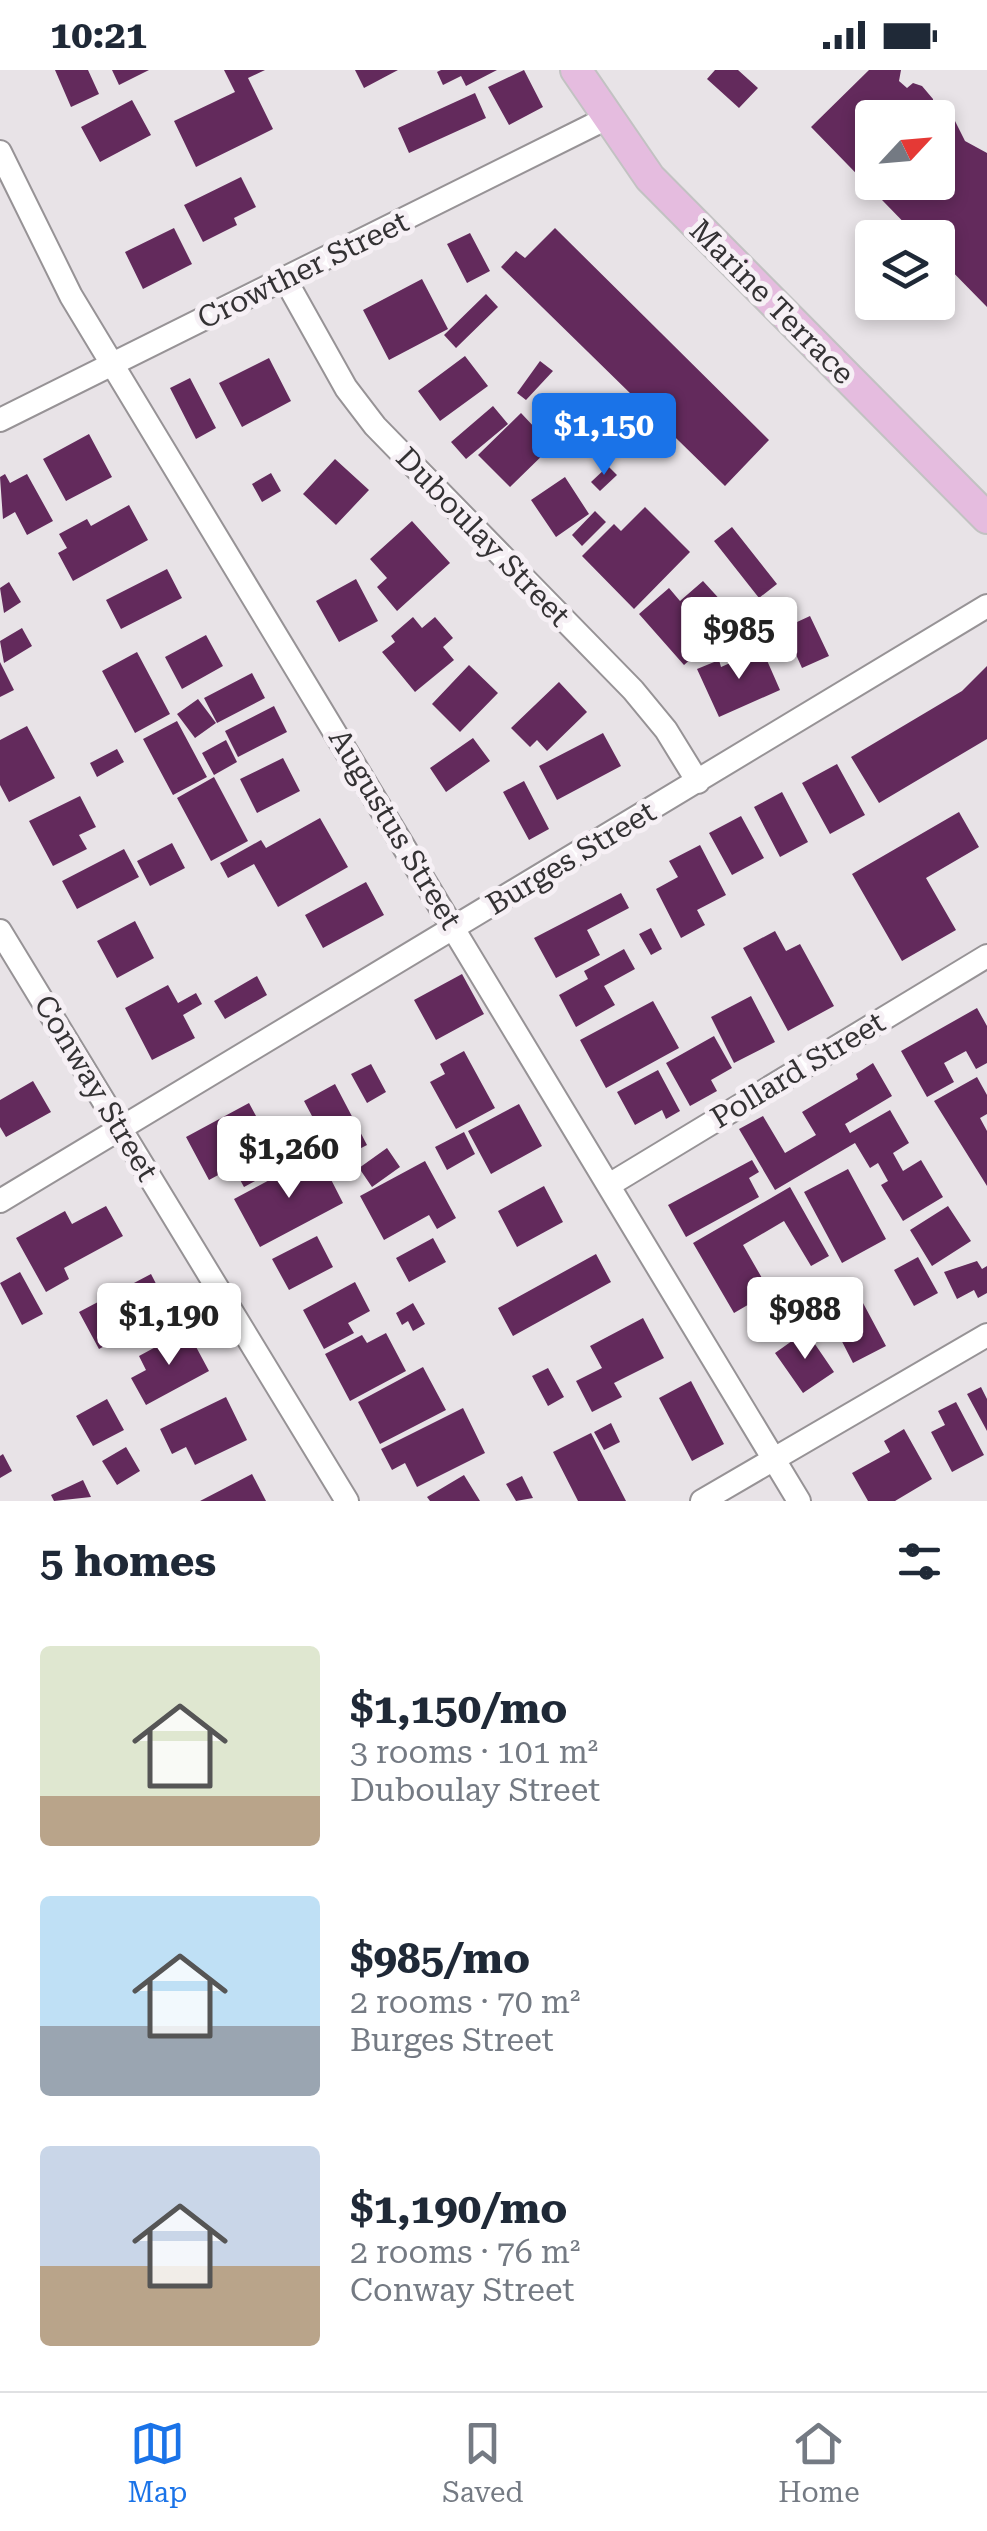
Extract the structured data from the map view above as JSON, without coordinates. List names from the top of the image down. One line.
{"streets":{"main road":["Marine Terrace"],"street":["Crowther Street","Duboulay Street","Augustus Street","Burges Street","Pollard Street","Conway Street"]},"crossings":[["Crowther Street","Marine Terrace"],["Crowther Street","Duboulay Street"],["Crowther Street","Augustus Street"],["Duboulay Street","Burges Street"],["Augustus Street","Burges Street"],["Augustus Street","Pollard Street"],["Burges Street","Conway Street"]],"north":"top right","page":{"status":"10:21","price":["$1,150","$985","$1,260","$988","$1,190"],"heading":"5 homes","list":[{"name":"$1,150/mo","note":"3 rooms · 101 m² · Duboulay Street"},{"name":"$985/mo","note":"2 rooms · 70 m² · Burges Street"},{"name":"$1,190/mo","note":"2 rooms · 76 m² · Conway Street"}],"tabs":["Map","Saved","Home"]}}
